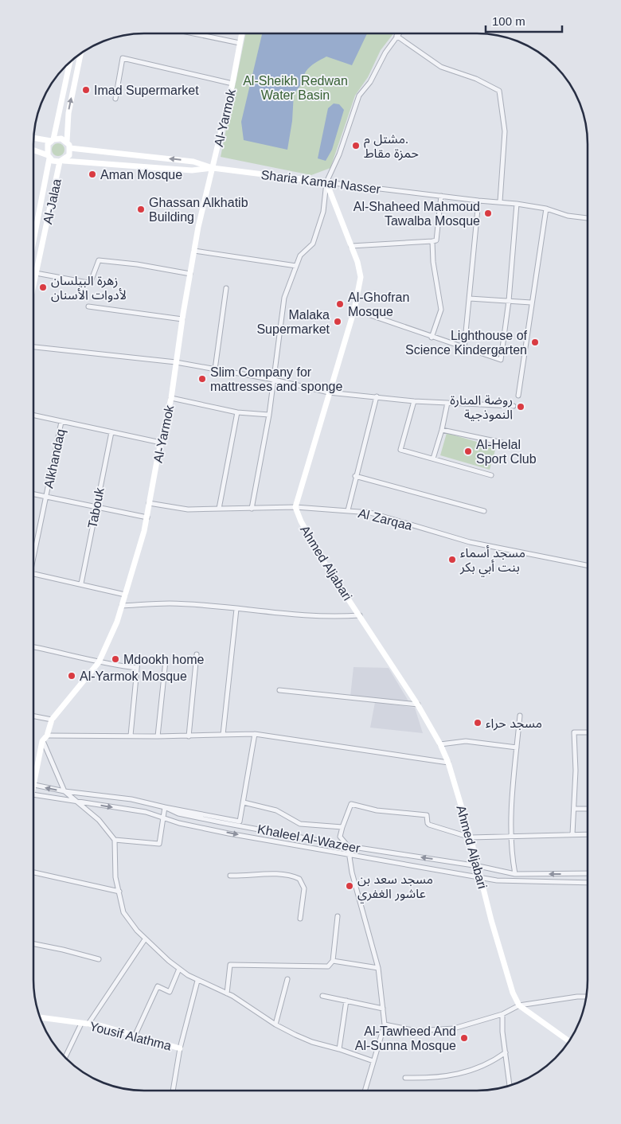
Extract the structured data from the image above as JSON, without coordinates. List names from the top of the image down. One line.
{"streets":{"street":["Al-Yarmok","Sharia Kamal Nasser","Al-Jalaa","Alkhandaq","Tabouk","Al Zarqaa","Ahmed Aljabari","Khaleel Al-Wazeer","Yousif Alathma"]},"crossings":[["Al-Yarmok","Sharia Kamal Nasser"],["Al-Yarmok","Al Zarqaa"],["Al-Yarmok","Khaleel Al-Wazeer"],["Sharia Kamal Nasser","Al-Jalaa"],["Al Zarqaa","Ahmed Aljabari"],["Ahmed Aljabari","Khaleel Al-Wazeer"]],"parks":["Al-Sheikh Redwan Water Basin"],"places":["Imad Supermarket","مشتل م. حمزة مقاط","Aman Mosque","Ghassan Alkhatib Building","Al-Shaheed Mahmoud Tawalba Mosque","زهرة البيلسان لأدوات الأسنان","Al-Ghofran Mosque","Malaka Supermarket","Lighthouse of Science Kindergarten","Slim Company for mattresses and sponge","روضة المنارة النموذجية","Al-Helal Sport Club","مسجد أسماء بنت أبي بكر","Mdookh home","Al-Yarmok Mosque","مسجد حراء","مسجد سعد بن عاشور الغفري","Al-Tawheed And Al-Sunna Mosque"],"scale_bar":"100 m"}
